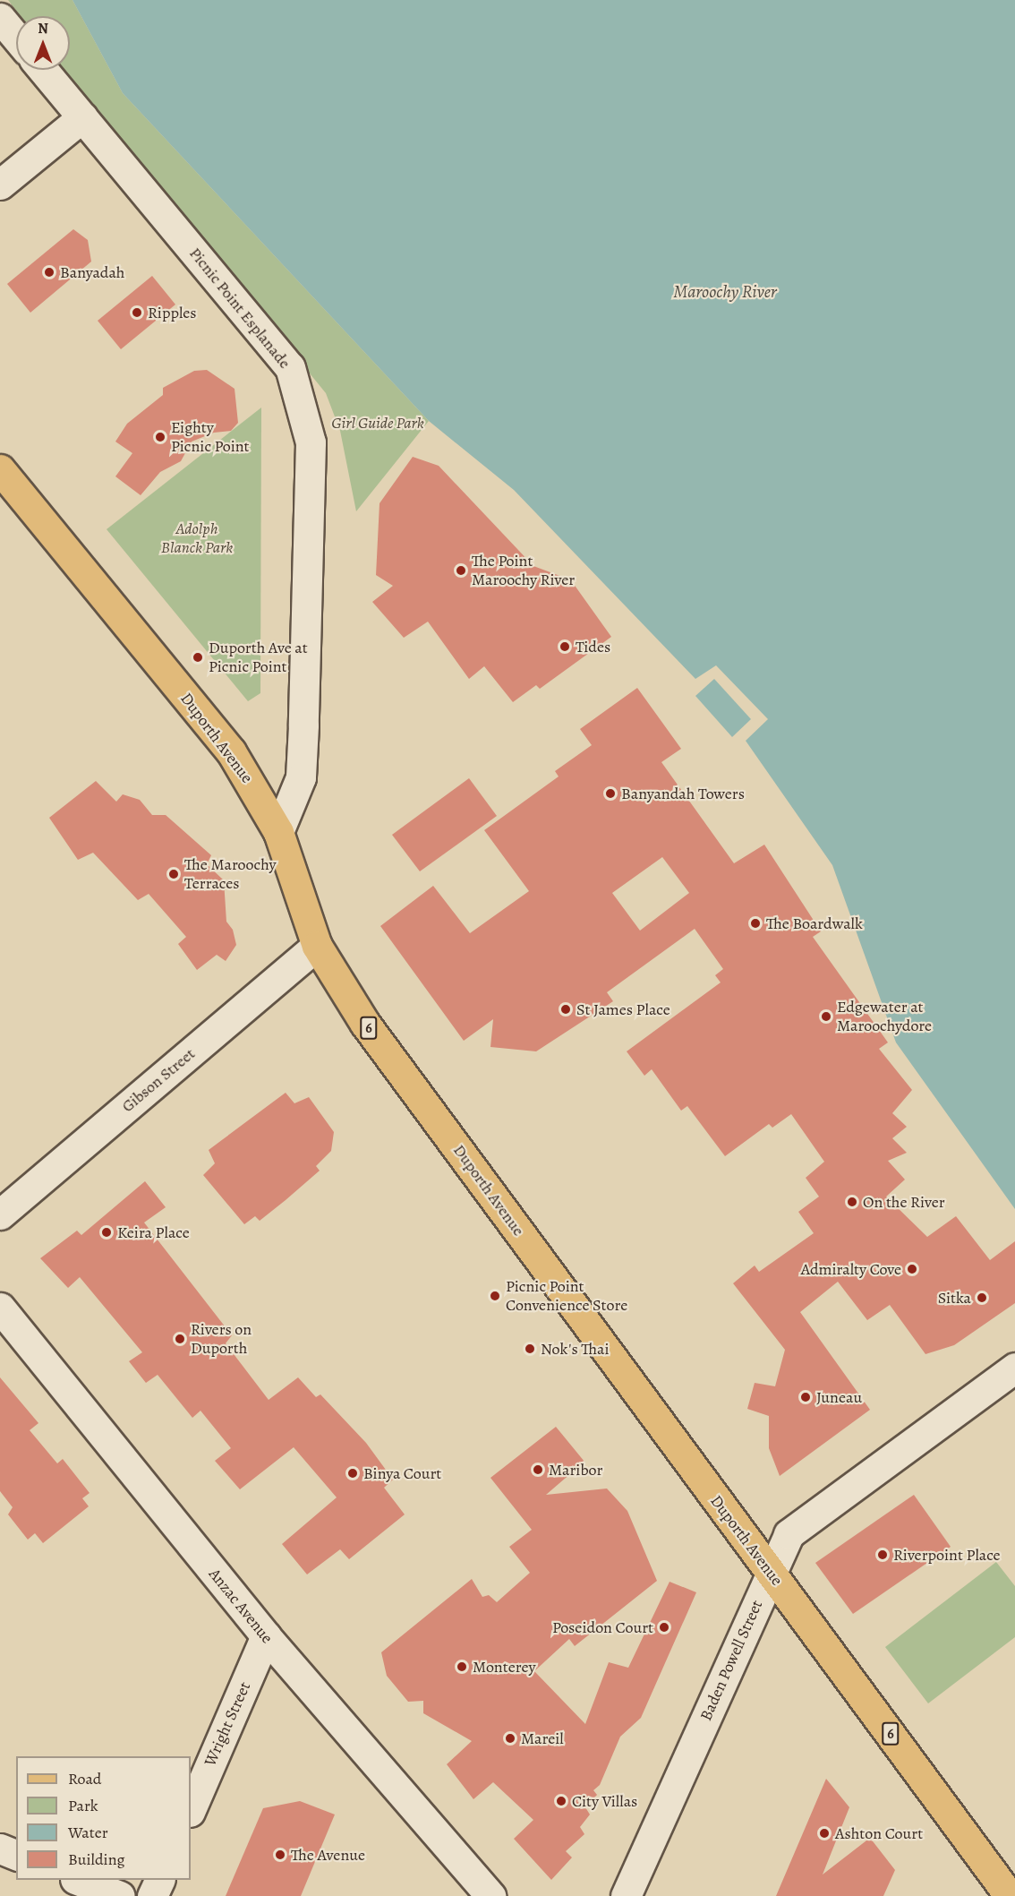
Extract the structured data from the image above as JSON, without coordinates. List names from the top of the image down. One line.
{"streets":{"main road":["Duporth Avenue","6"],"street":["Picnic Point Esplanade","Gibson Street","Anzac Avenue","Baden Powell Street","Wright Street"]},"crossings":[["Picnic Point Esplanade","Duporth Avenue"],["Duporth Avenue","Gibson Street"],["Duporth Avenue","Baden Powell Street"],["Anzac Avenue","Wright Street"]],"water":["Maroochy River"],"parks":["Girl Guide Park","Adolph Blanck Park"],"places":["Banyadah","Ripples","Eighty Picnic Point","The Point Maroochy River","Tides","Duporth Ave at Picnic Point","Banyandah Towers","The Maroochy Terraces","The Boardwalk","St James Place","Edgewater at Maroochydore","On the River","Keira Place","Admiralty Cove","Picnic Point Convenience Store","Sitka","Rivers on Duporth","Nok's Thai","Juneau","Maribor","Binya Court","Riverpoint Place","Poseidon Court","Monterey","Mareil","City Villas","Ashton Court","The Avenue"],"legend":["Road","Park","Water","Building"],"north":"top"}
